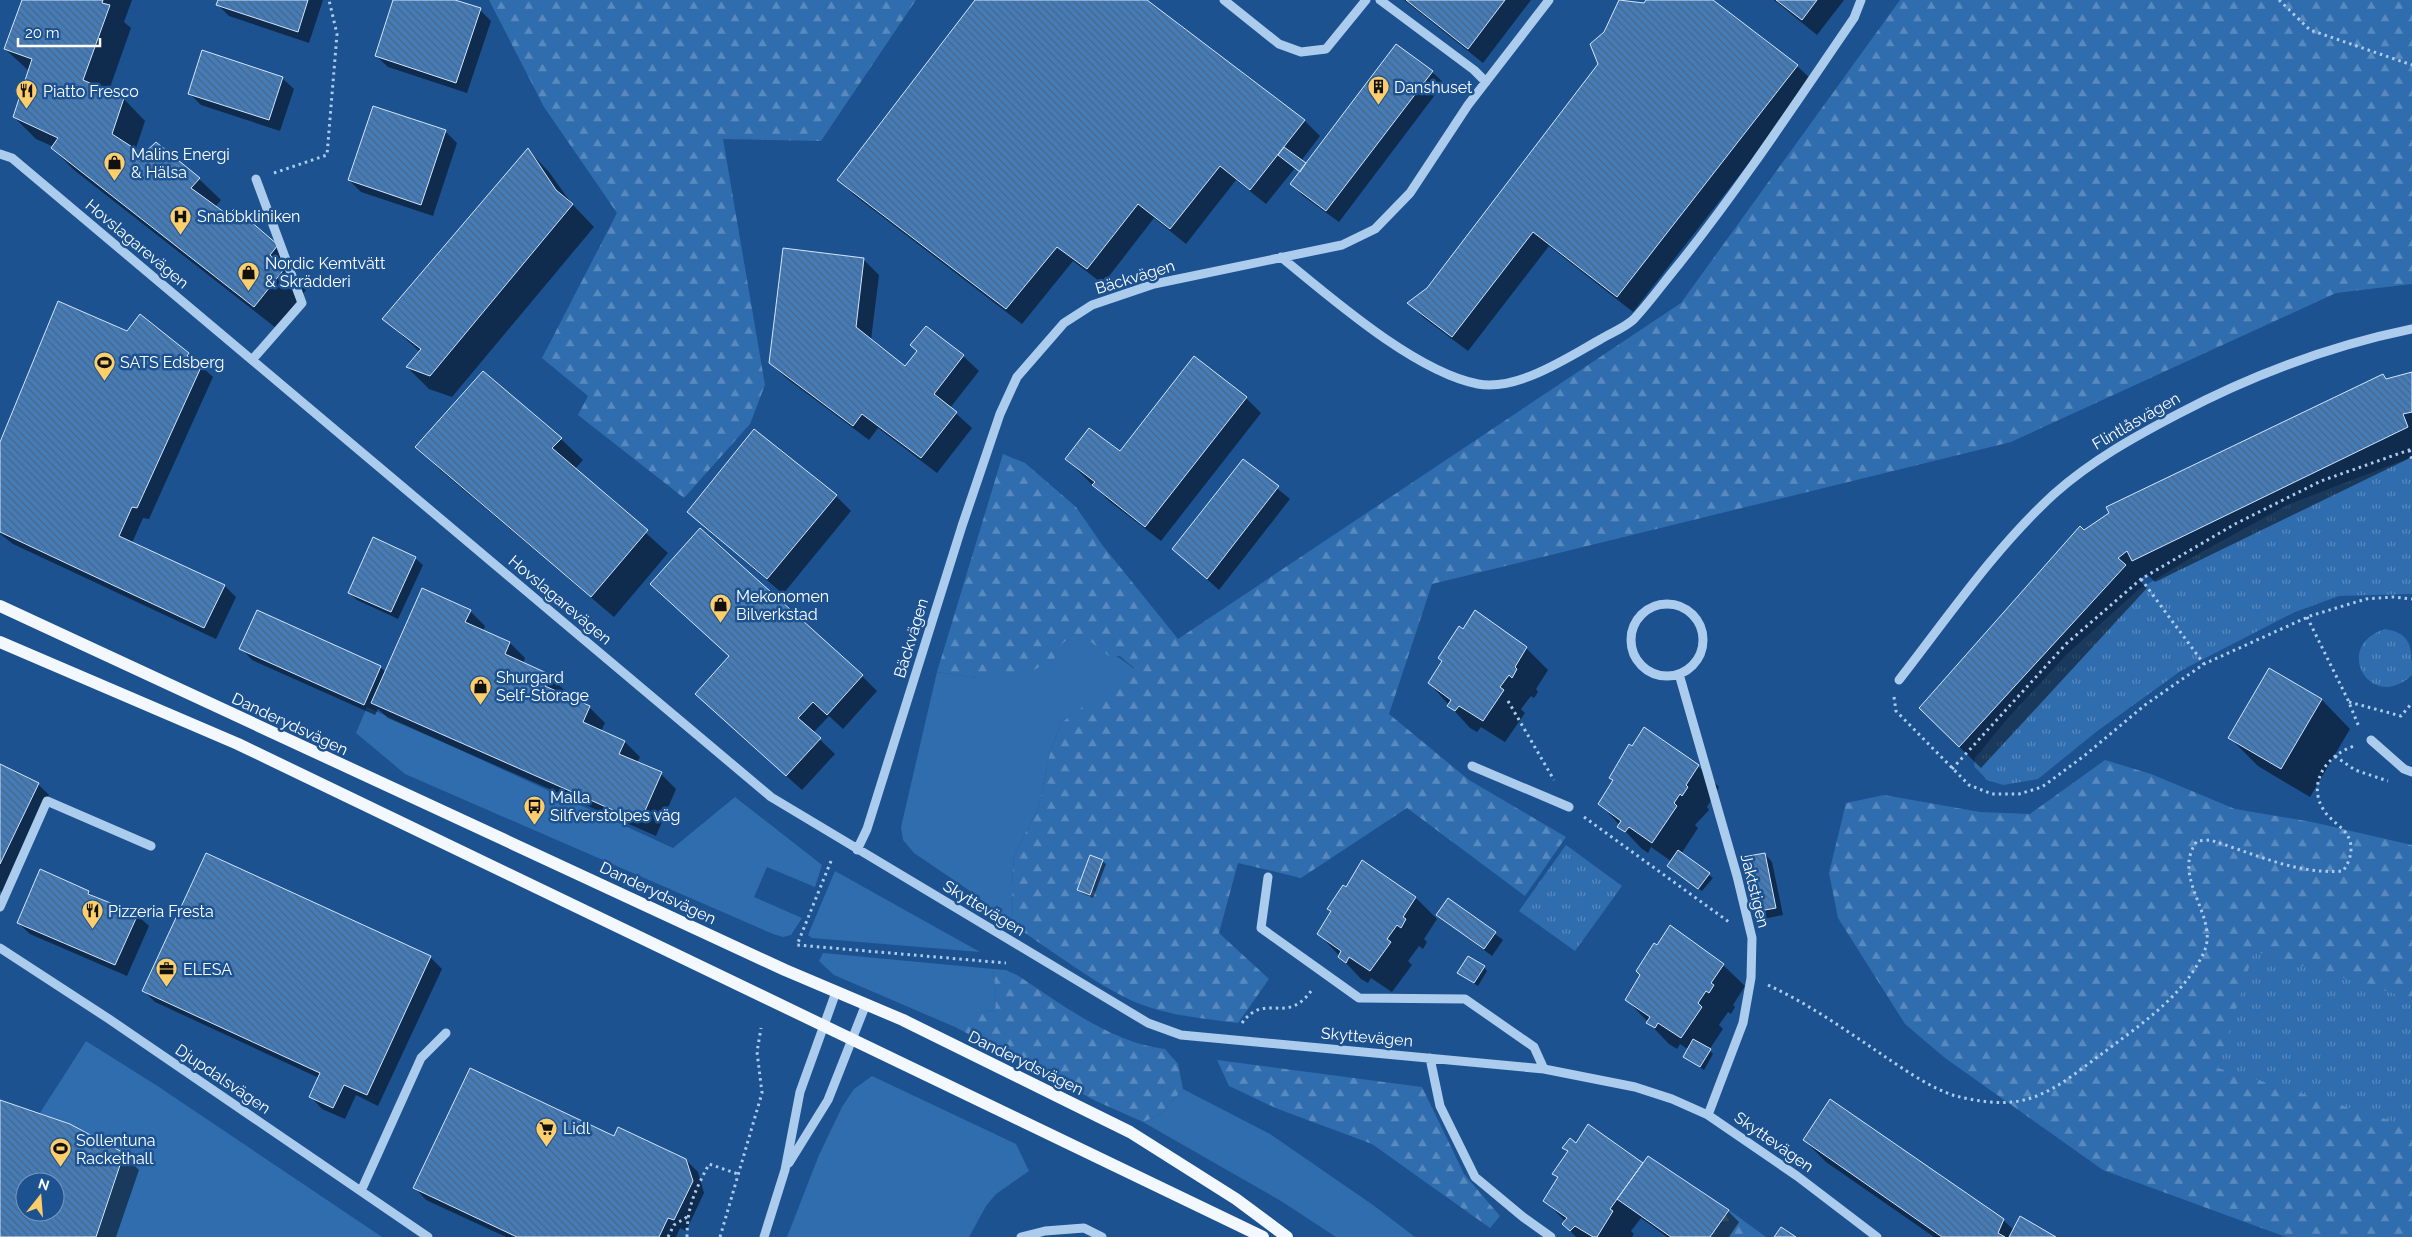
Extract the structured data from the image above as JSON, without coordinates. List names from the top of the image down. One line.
{"streets":{"main road":["Danderydsvägen"],"street":["Hovslagarevägen","Bäckvägen","Flintlåsvägen","Jaktstigen","Skyttevägen","Djupdalsvägen"]},"crossings":[["Hovslagarevägen","Bäckvägen"],["Hovslagarevägen","Skyttevägen"],["Bäckvägen","Skyttevägen"],["Jaktstigen","Skyttevägen"]],"places":{"building":["Danshuset"],"restaurant":["Piatto Fresco","Pizzeria Fresta"],"shop":["Malins Energi & Hälsa","Nordic Kemtvätt & Skrädderi","Mekonomen Bilverkstad","Shurgard Self-Storage"],"hospital":["Snabbkliniken"],"sports":["SATS Edsberg","Sollentuna Rackethall"],"bus stop":["Malla Silfverstolpes väg"],"office":["ELESA"],"supermarket":["Lidl"]},"scale_bar":"20 m","north":"top"}
